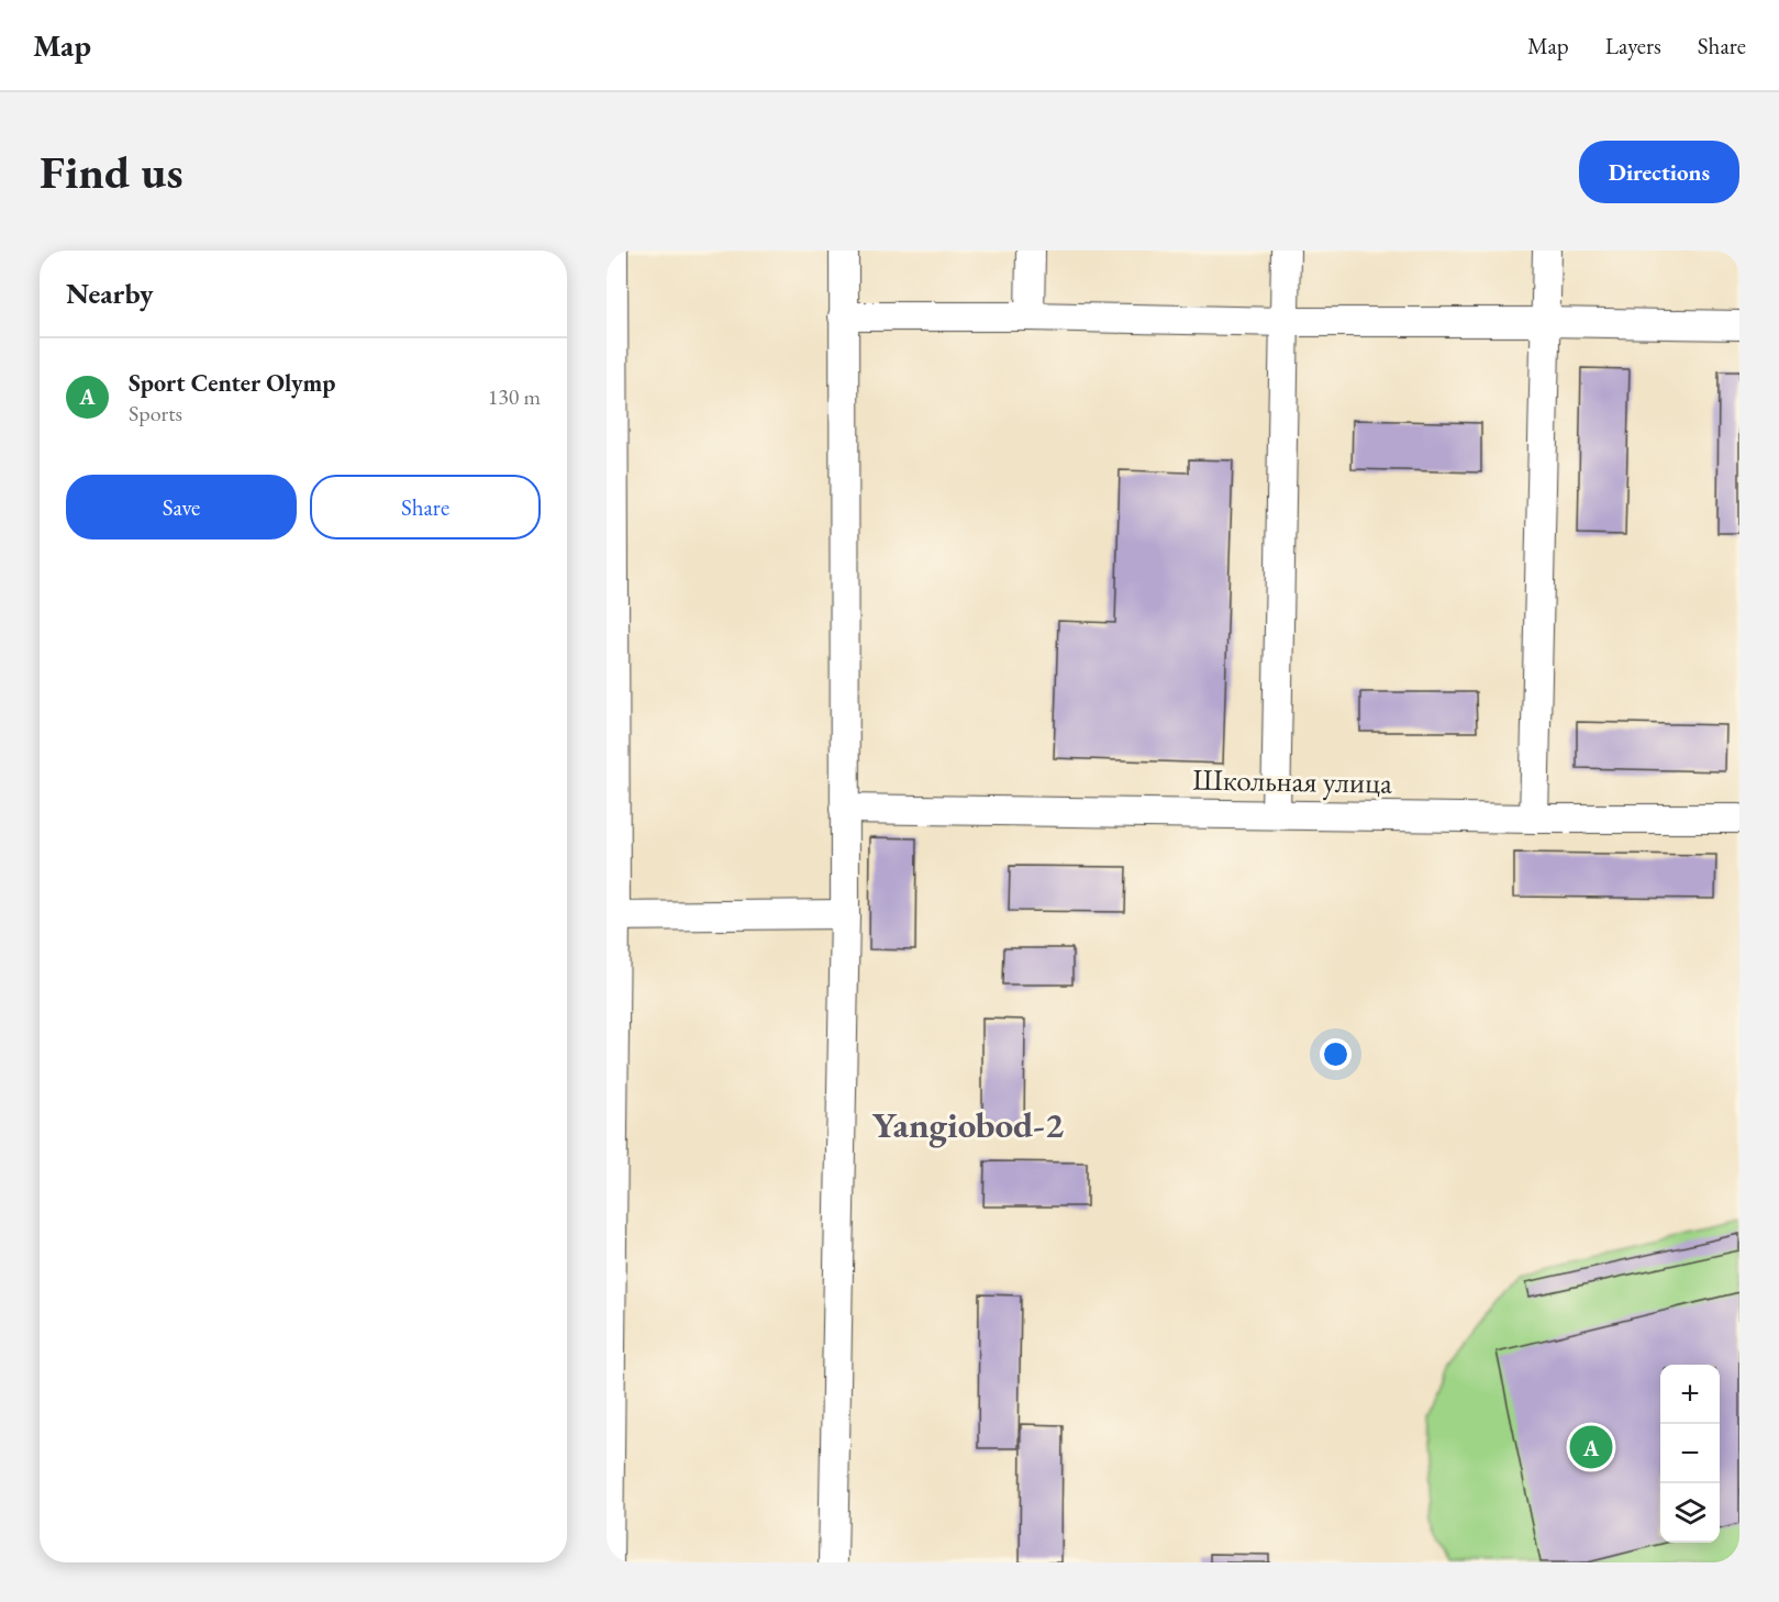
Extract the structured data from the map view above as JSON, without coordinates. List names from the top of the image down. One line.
{"streets":{"street":["Школьная улица"]},"districts":["Yangiobod-2"],"page":{"header":"Map","nav":["Map","Layers","Share"],"buttons":["Directions",["Save","Share"]],"title":"Find us","heading":"Nearby","list":[{"mark":"A","name":"Sport Center Olymp","note":"Sports","value":"130 m"}],"map_buttons":["+","−"],"pins":"A"}}
